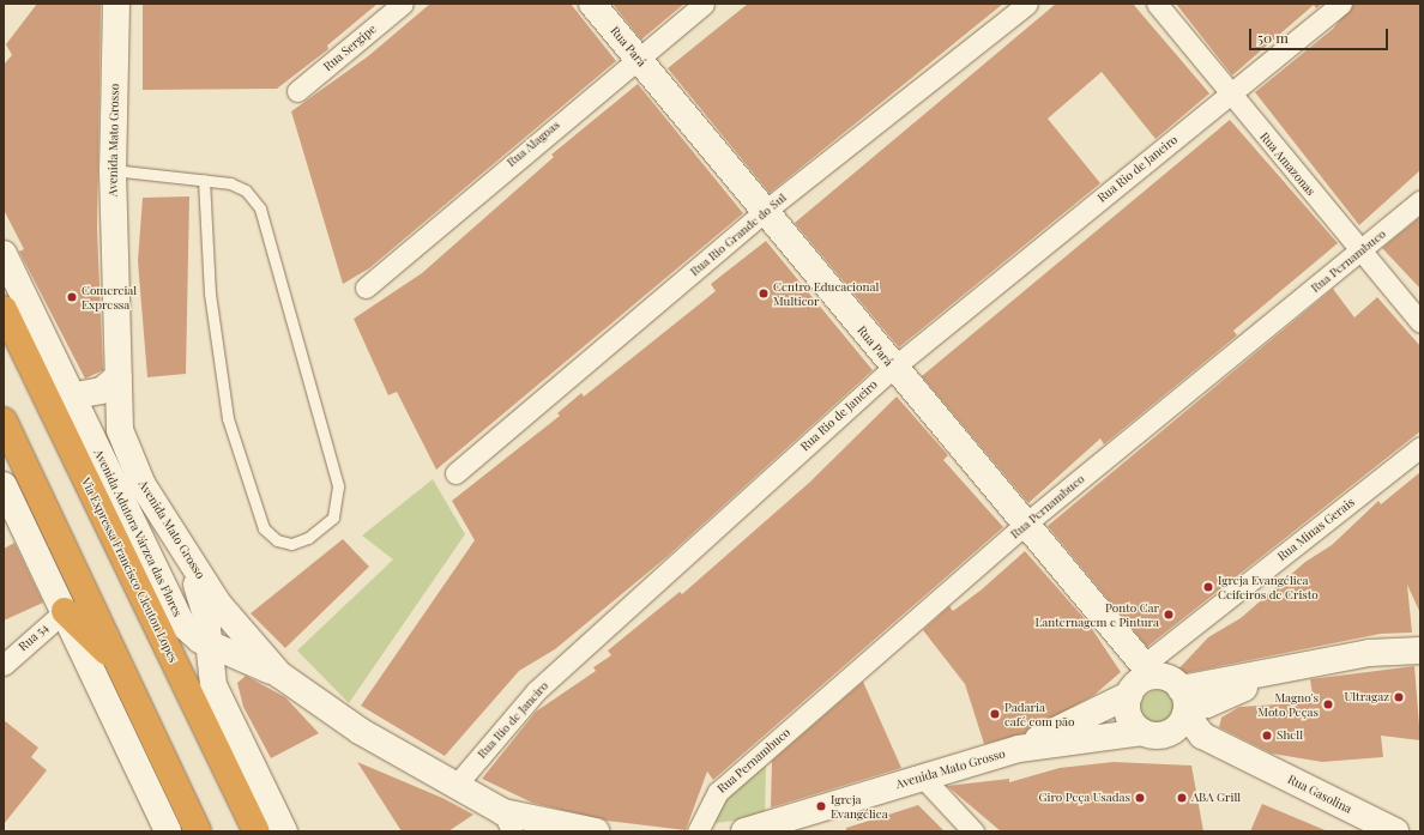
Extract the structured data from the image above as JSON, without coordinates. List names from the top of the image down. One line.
{"streets":{"highway":["Via Expressa Francisco Cleuton Lopes"],"main road":["Rua Pará","Avenida Mato Grosso","Avenida Adutora Várzea das Flores","Rua Gasolina"],"street":["Rua Sergipe","Rua Alagoas","Rua Amazonas","Rua Rio de Janeiro","Rua Rio Grande do Sul","Rua Pernambuco","Rua Minas Gerais","Rua 54"]},"crossings":[["Rua Pará","Rua Alagoas"],["Rua Pará","Rua Rio de Janeiro"],["Rua Pará","Rua Rio Grande do Sul"],["Rua Pará","Rua Pernambuco"],["Rua Pará","Rua Minas Gerais"],["Rua Pará","Rua Gasolina"],["Avenida Mato Grosso","Rua Rio de Janeiro"],["Avenida Mato Grosso","Avenida Adutora Várzea das Flores"],["Rua Amazonas","Rua Rio de Janeiro"],["Rua Amazonas","Rua Pernambuco"]],"places":["Centro Educacional Multicor","Comercial Expressa","Igreja Evangélica Ceifeiros de Cristo","Ponto Car Lanternagem e Pintura","Ultragaz","Magno's Moto Peças","Padaria café com pão","Shell","Giro Peça Usadas","ABA Grill","Igreja Evangélica"],"scale_bar":"50 m"}
